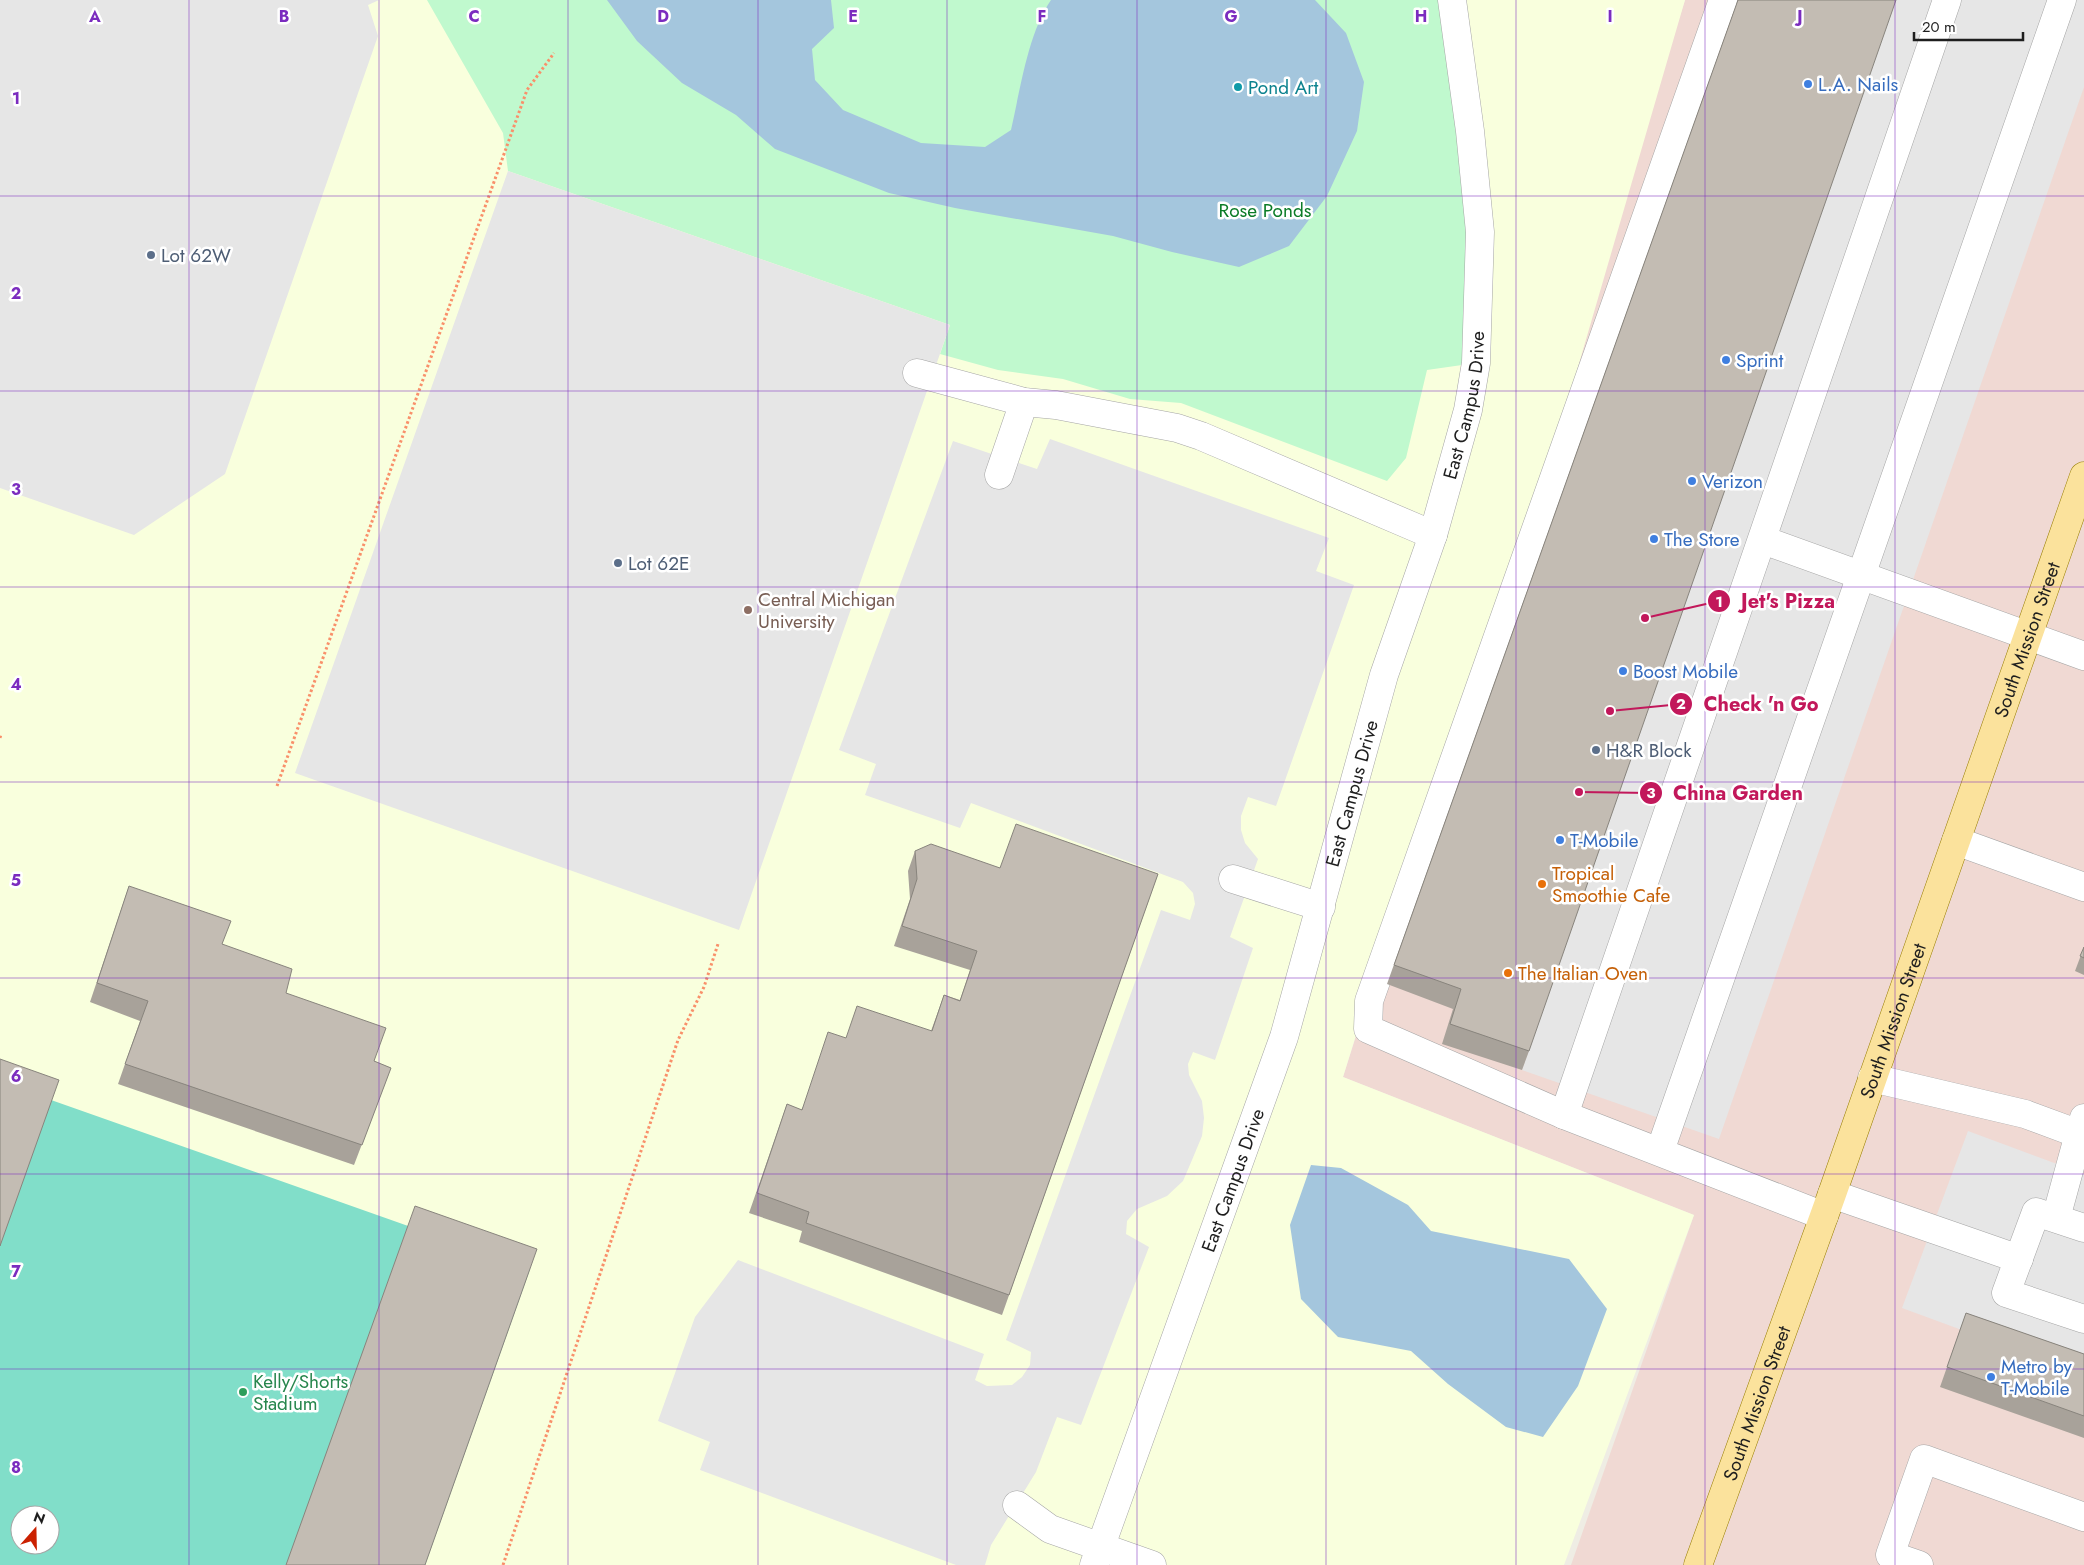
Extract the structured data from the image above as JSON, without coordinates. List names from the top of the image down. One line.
{"streets":{"main road":["South Mission Street"],"street":["East Campus Drive"]},"parks":["Rose Ponds"],"places":["L.A. Nails","Pond Art","Lot 62W","Sprint","Verizon","The Store","Lot 62E","Central Michigan University","Jet's Pizza","Boost Mobile","Check 'n Go","H&R Block","China Garden","T-Mobile","Tropical Smoothie Cafe","The Italian Oven","Metro by T-Mobile","Kelly/Shorts Stadium"],"scale_bar":"20 m","north":"top","grid":{"columns":["A","B","C","D","E","F","G","H","I","J"],"rows":["1","2","3","4","5","6","7","8"]}}
